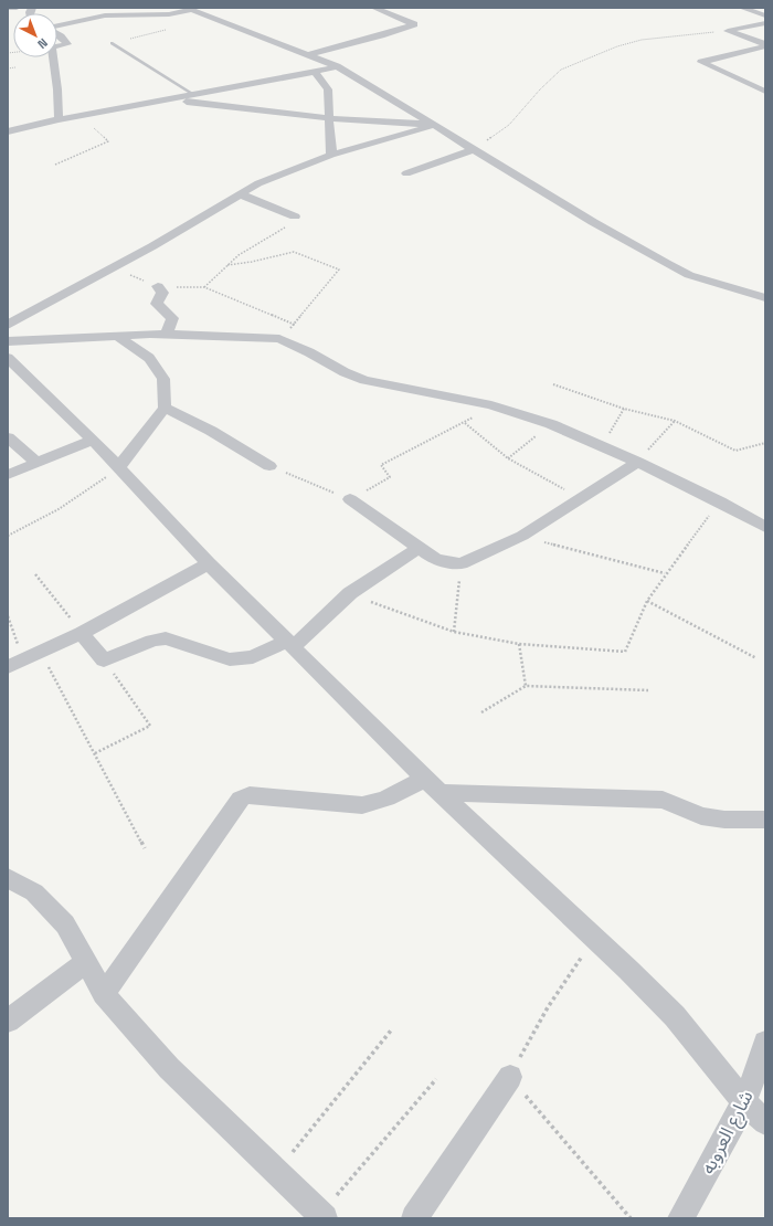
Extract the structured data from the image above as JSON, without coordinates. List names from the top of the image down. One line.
{"streets":{"street":["شارع العروبه"]},"north":"bottom right"}
